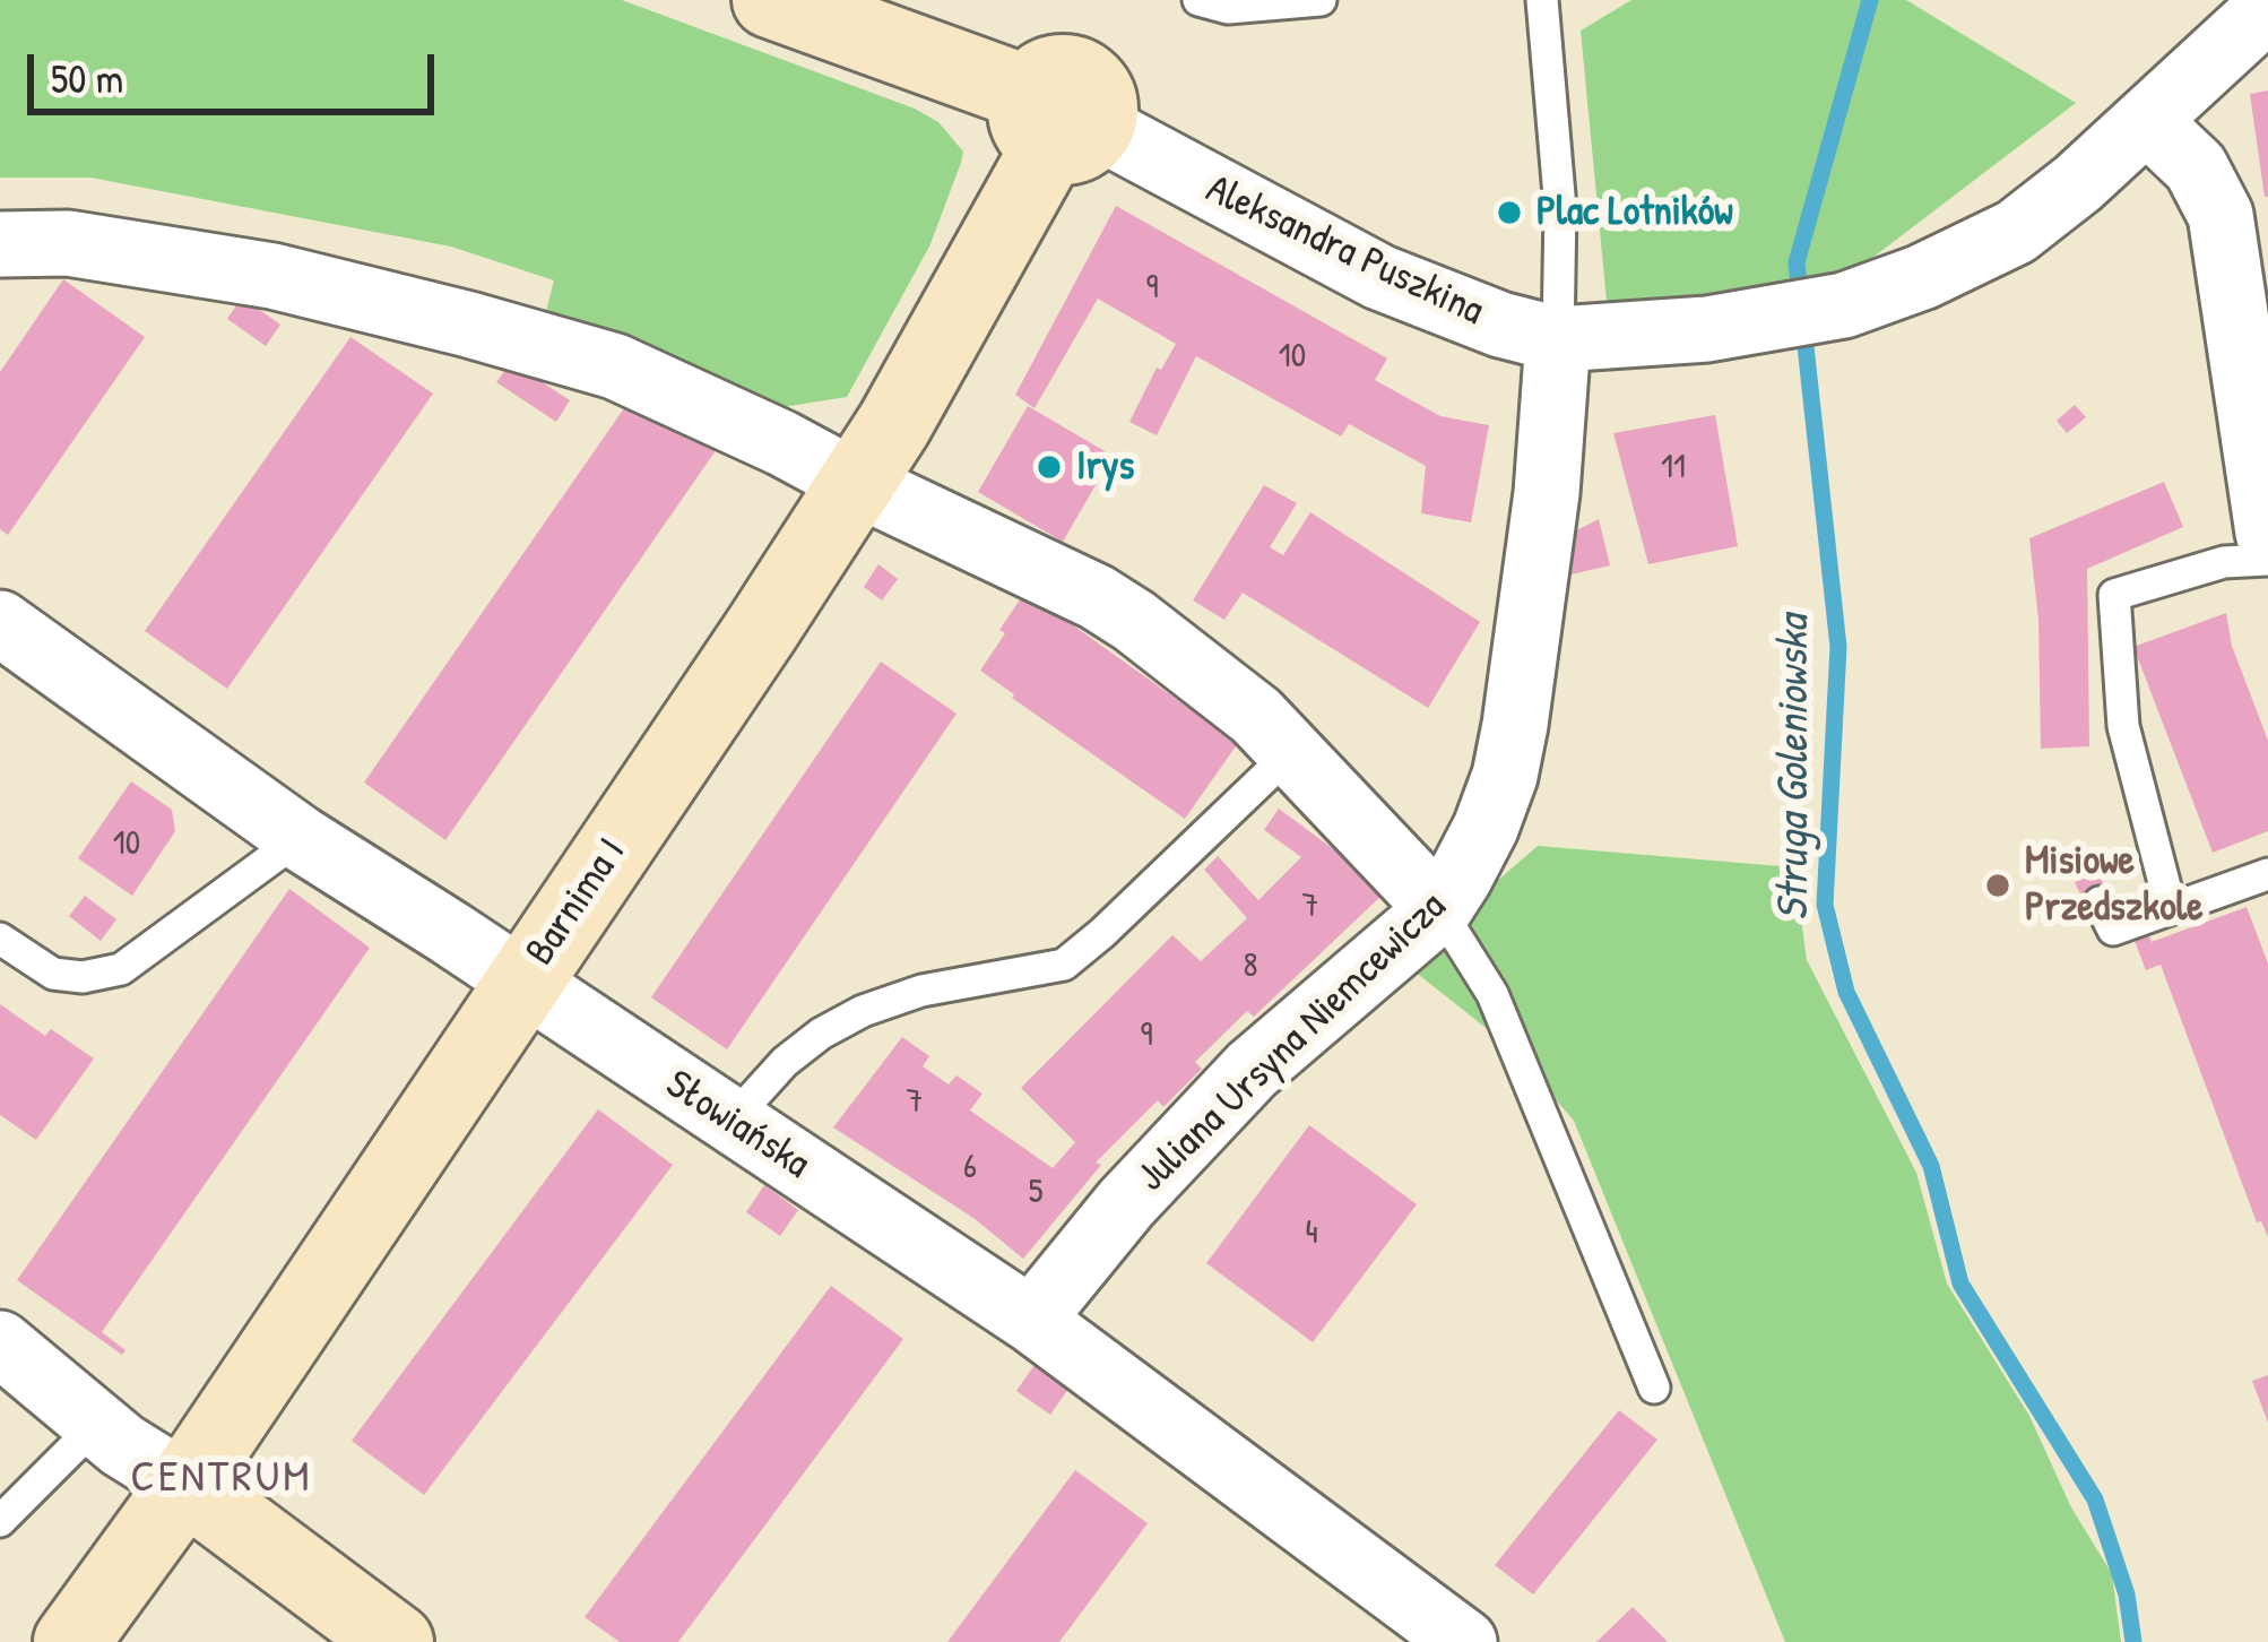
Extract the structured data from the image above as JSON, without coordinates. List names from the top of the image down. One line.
{"streets":{"street":["Aleksandra Puszkina","Barnima I","Juliana Ursyna Niemcewicza","Słowiańska"]},"crossings":[["Aleksandra Puszkina","Barnima I"],["Aleksandra Puszkina","Juliana Ursyna Niemcewicza"],["Barnima I","Słowiańska"],["Juliana Ursyna Niemcewicza","Słowiańska"]],"districts":["CENTRUM"],"water":["Struga Goleniowska"],"places":["Plac Lotników","Irys","Misiowe Przedszkole"],"house_numbers":["9","10","11","10","7","8","9","7","6","5","4"],"scale_bar":"50 m"}
